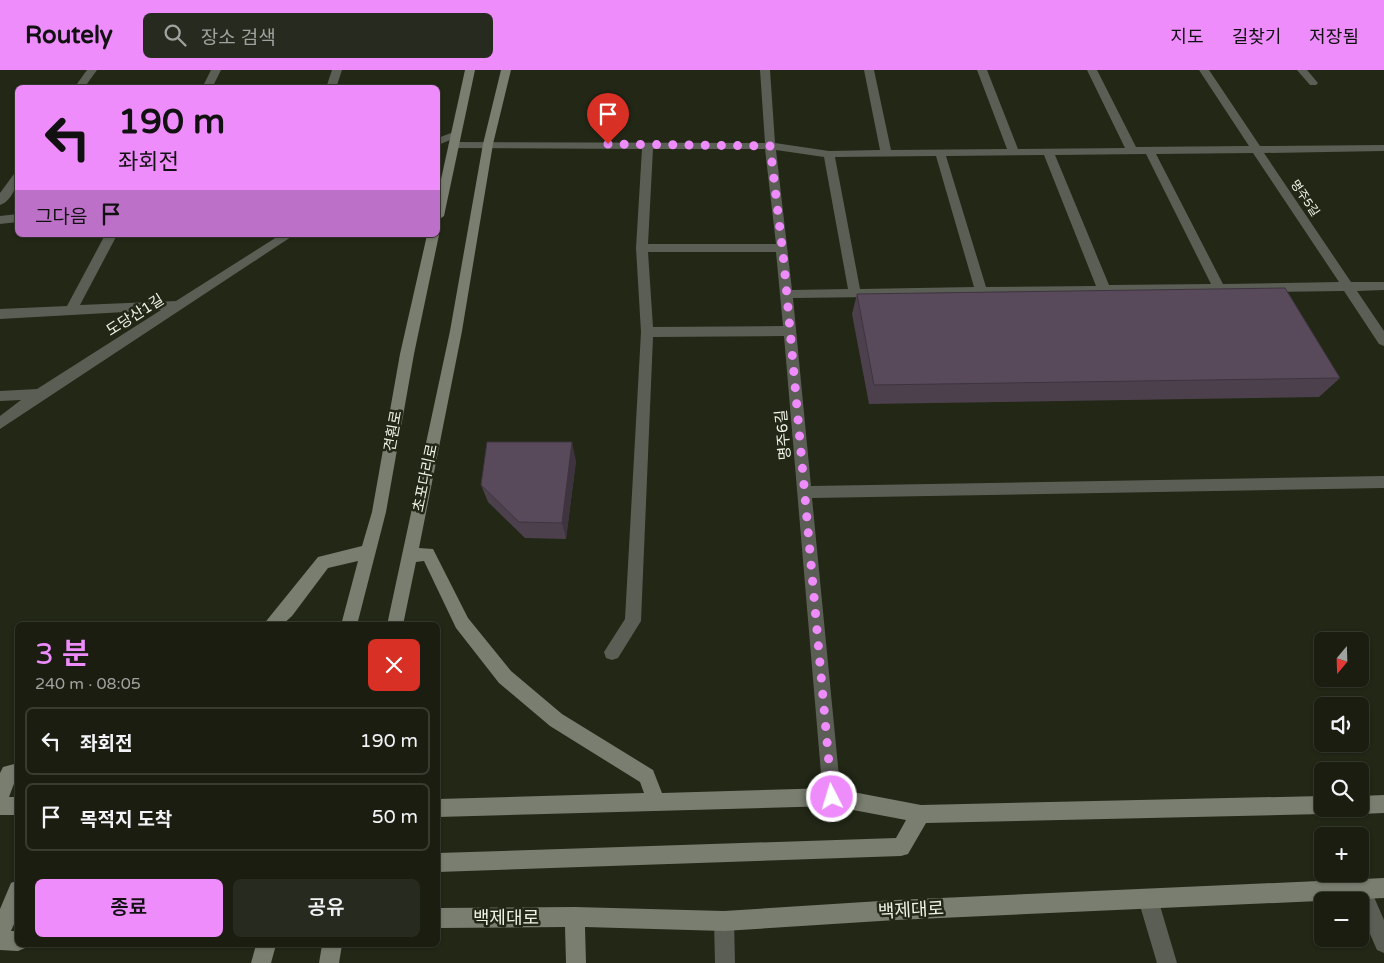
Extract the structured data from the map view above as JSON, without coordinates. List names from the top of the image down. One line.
{"streets":{"street":["명주5길","도당산1길","견훤로","명주6길","초포다리로","백제대로"]},"north":"bottom","page":{"header":"Routely","search":"장소 검색","nav":["지도","길찾기","저장됨"],"turn":["190 m","좌회전"],"then":"그다음","heading":["3 분","240 m · 08:05"],"map_buttons":["+","−"],"list":[{"name":"좌회전","value":"190 m"},{"name":"목적지 도착","value":"50 m"}],"buttons":["종료","공유"]}}
